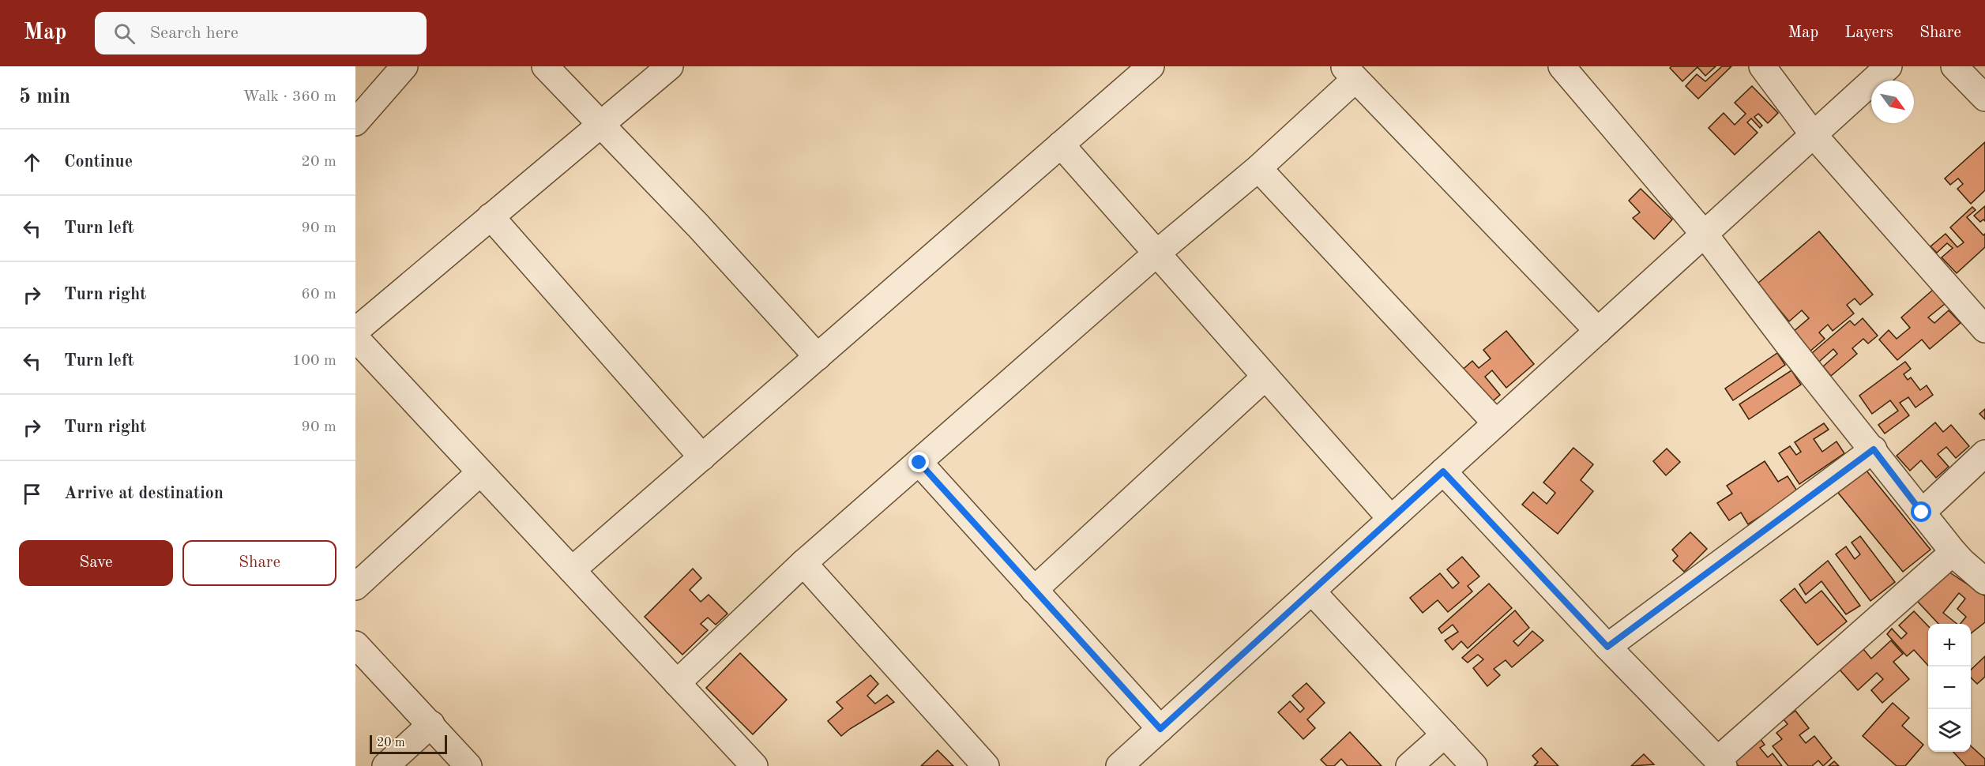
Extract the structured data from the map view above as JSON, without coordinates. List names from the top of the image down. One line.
{"scale_bar":"20 m","north":"bottom right","page":{"header":"Map","search":"Search here","nav":["Map","Layers","Share"],"heading":["5 min","Walk · 360 m"],"list":[["Continue","20 m"],["Turn left","90 m"],["Turn right","60 m"],["Turn left","100 m"],["Turn right","90 m"],"Arrive at destination"],"buttons":["Save","Share"],"map_buttons":["+","−"],"scale":"20 m"}}
